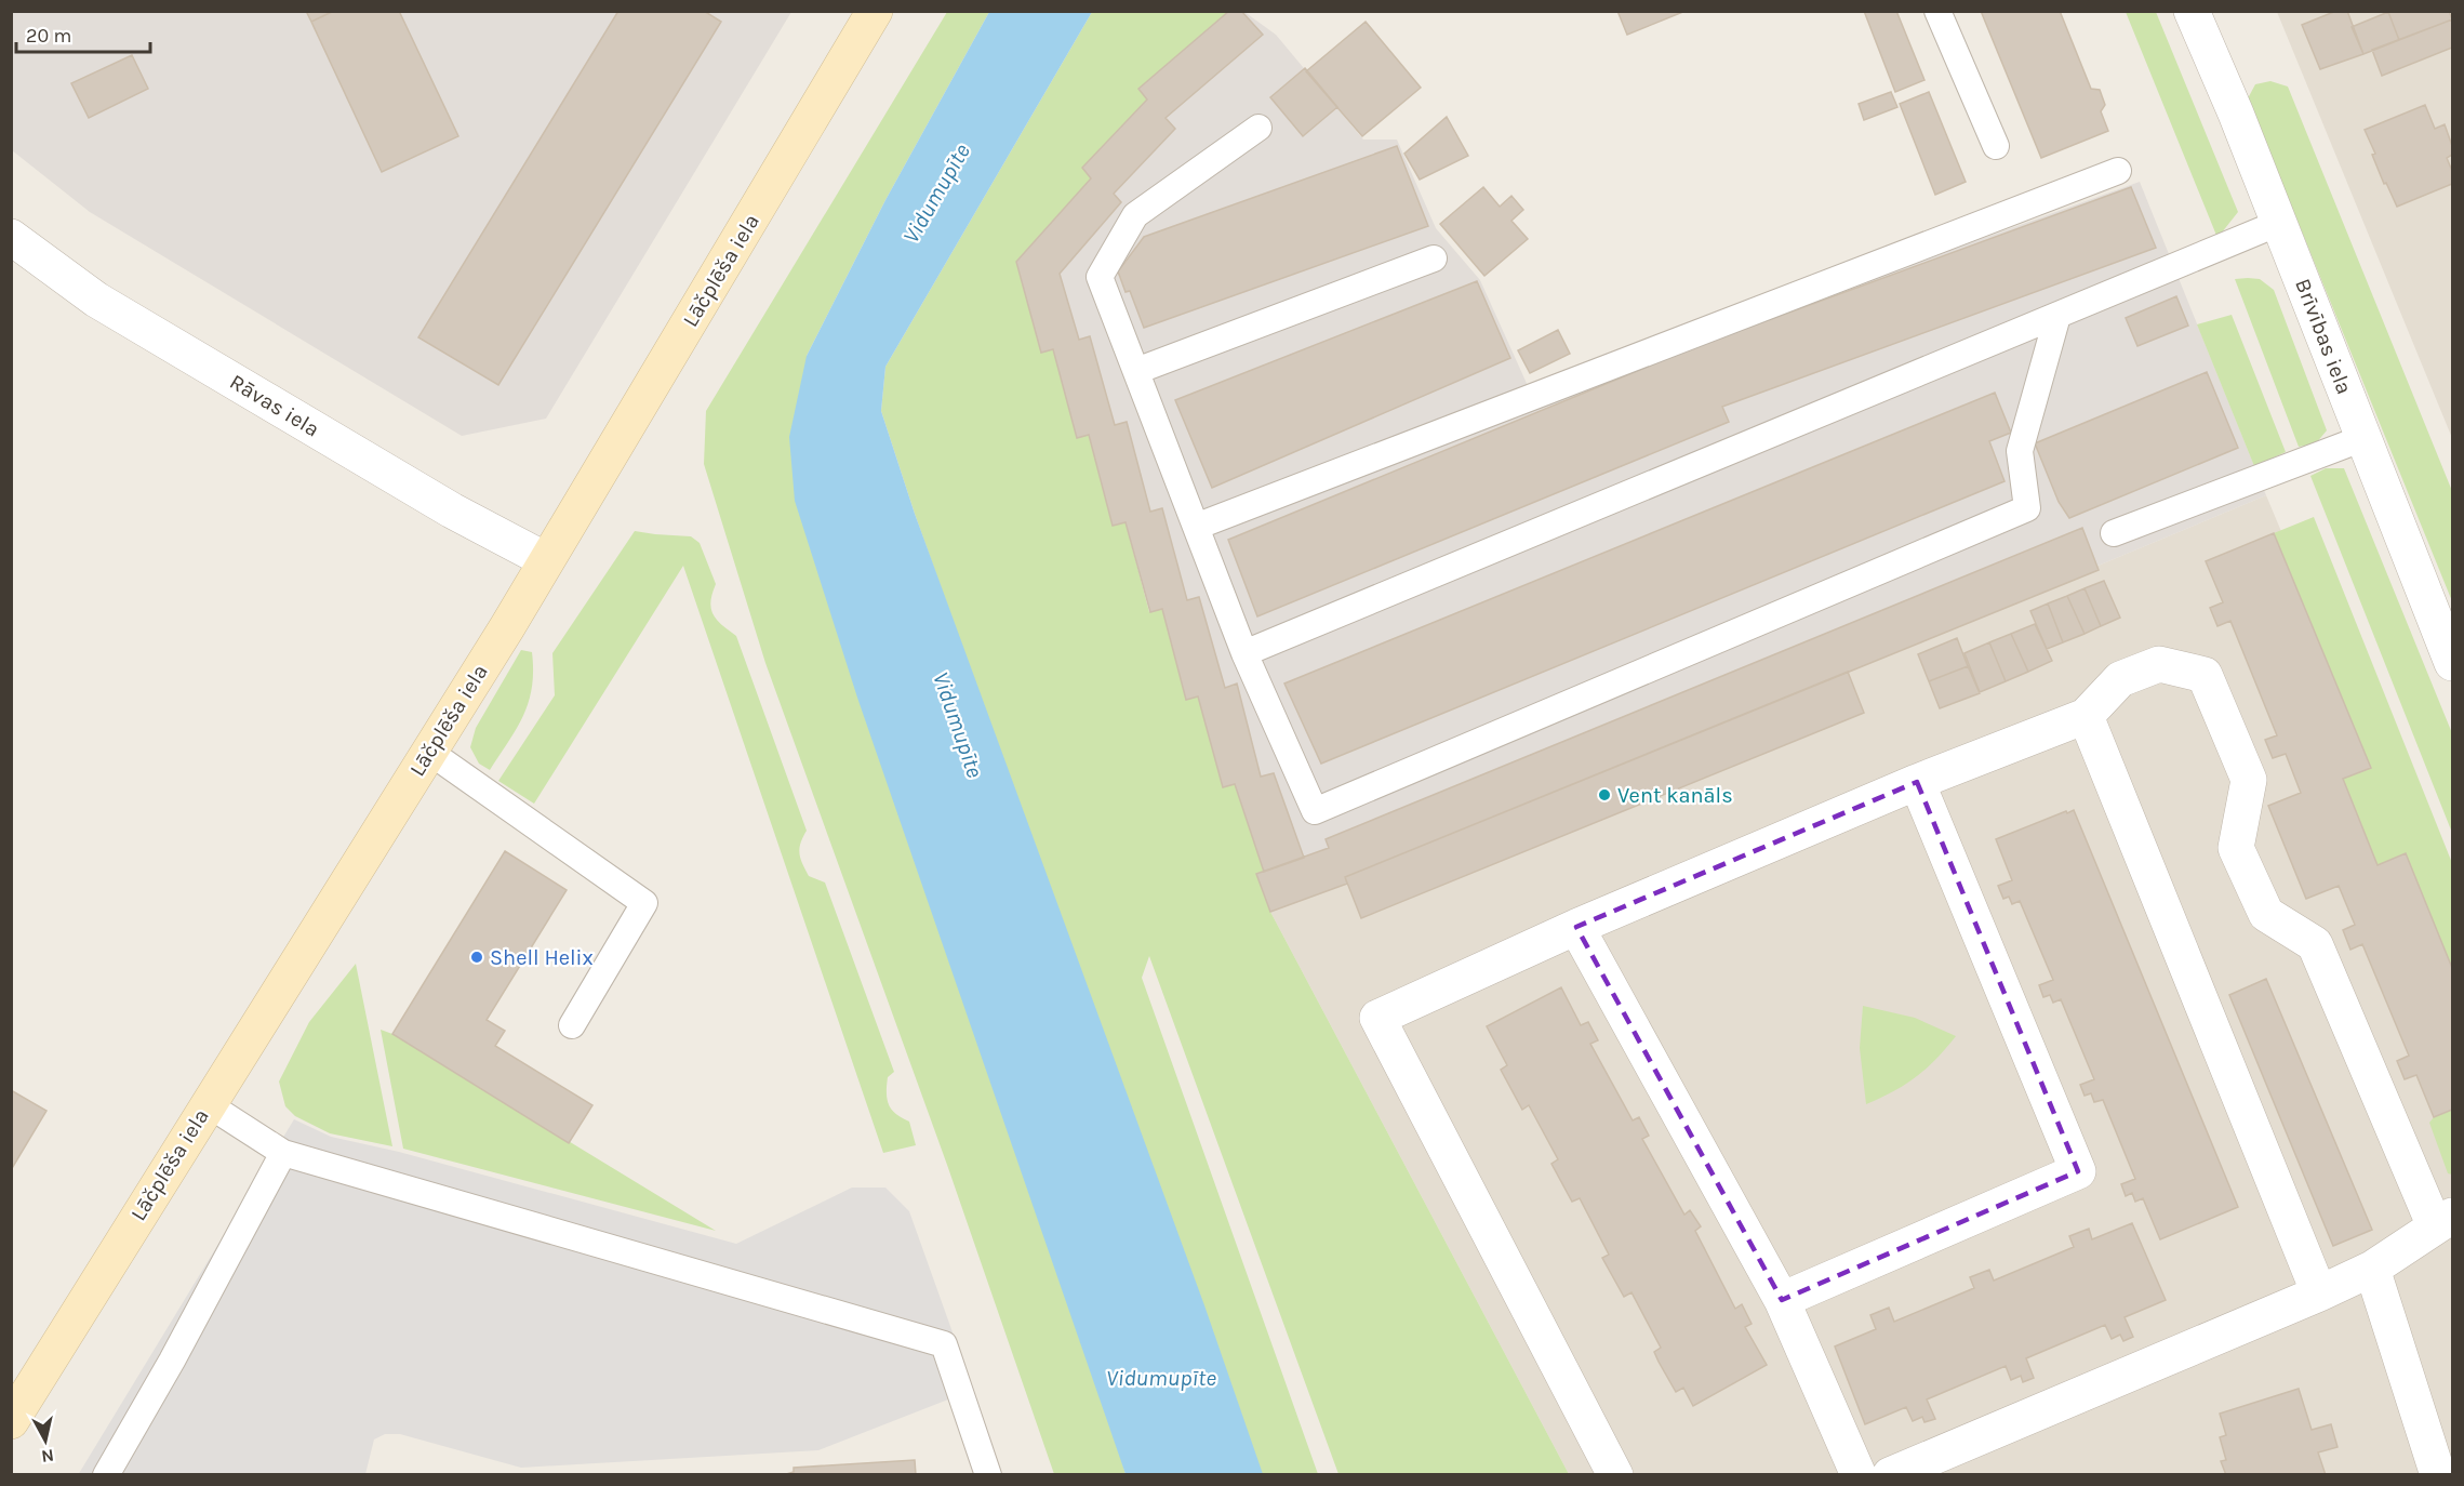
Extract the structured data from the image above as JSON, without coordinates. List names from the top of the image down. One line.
{"streets":{"main road":["Lāčplēša iela"],"street":["Brīvības iela","Rāvas iela"]},"crossings":[["Lāčplēša iela","Rāvas iela"]],"water":["Vidumupīte"],"places":["Vent kanāls","Shell Helix"],"scale_bar":"20 m","north":"bottom"}
